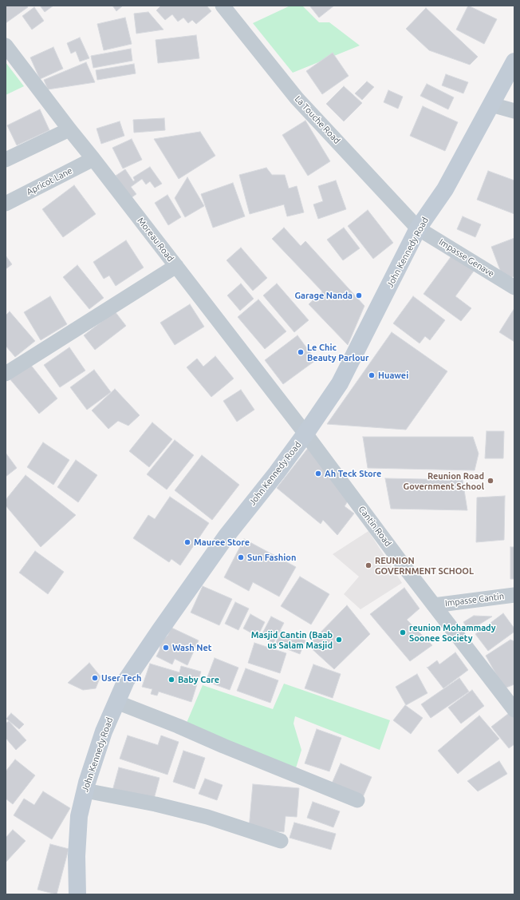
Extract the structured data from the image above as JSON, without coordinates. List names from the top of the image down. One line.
{"streets":{"main road":["John Kennedy Road"],"street":["La Touche Road","Apricot Lane","Moreau Road","Impasse Genave","Cantin Road","Impasse Cantin"]},"crossings":[["La Touche Road","John Kennedy Road"],["La Touche Road","Impasse Genave"],["Apricot Lane","Moreau Road"],["Moreau Road","John Kennedy Road"],["Moreau Road","Cantin Road"],["John Kennedy Road","Impasse Genave"],["John Kennedy Road","Cantin Road"],["Cantin Road","Impasse Cantin"]],"places":["Garage Nanda","Le Chic Beauty Parlour","Huawei","Ah Teck Store","Reunion Road Government School","Mauree Store","Sun Fashion","REUNION GOVERNMENT SCHOOL","reunion Mohammady Soonee Society","Masjid Cantin (Baab us Salam Masjid","Wash Net","User Tech","Baby Care"]}
